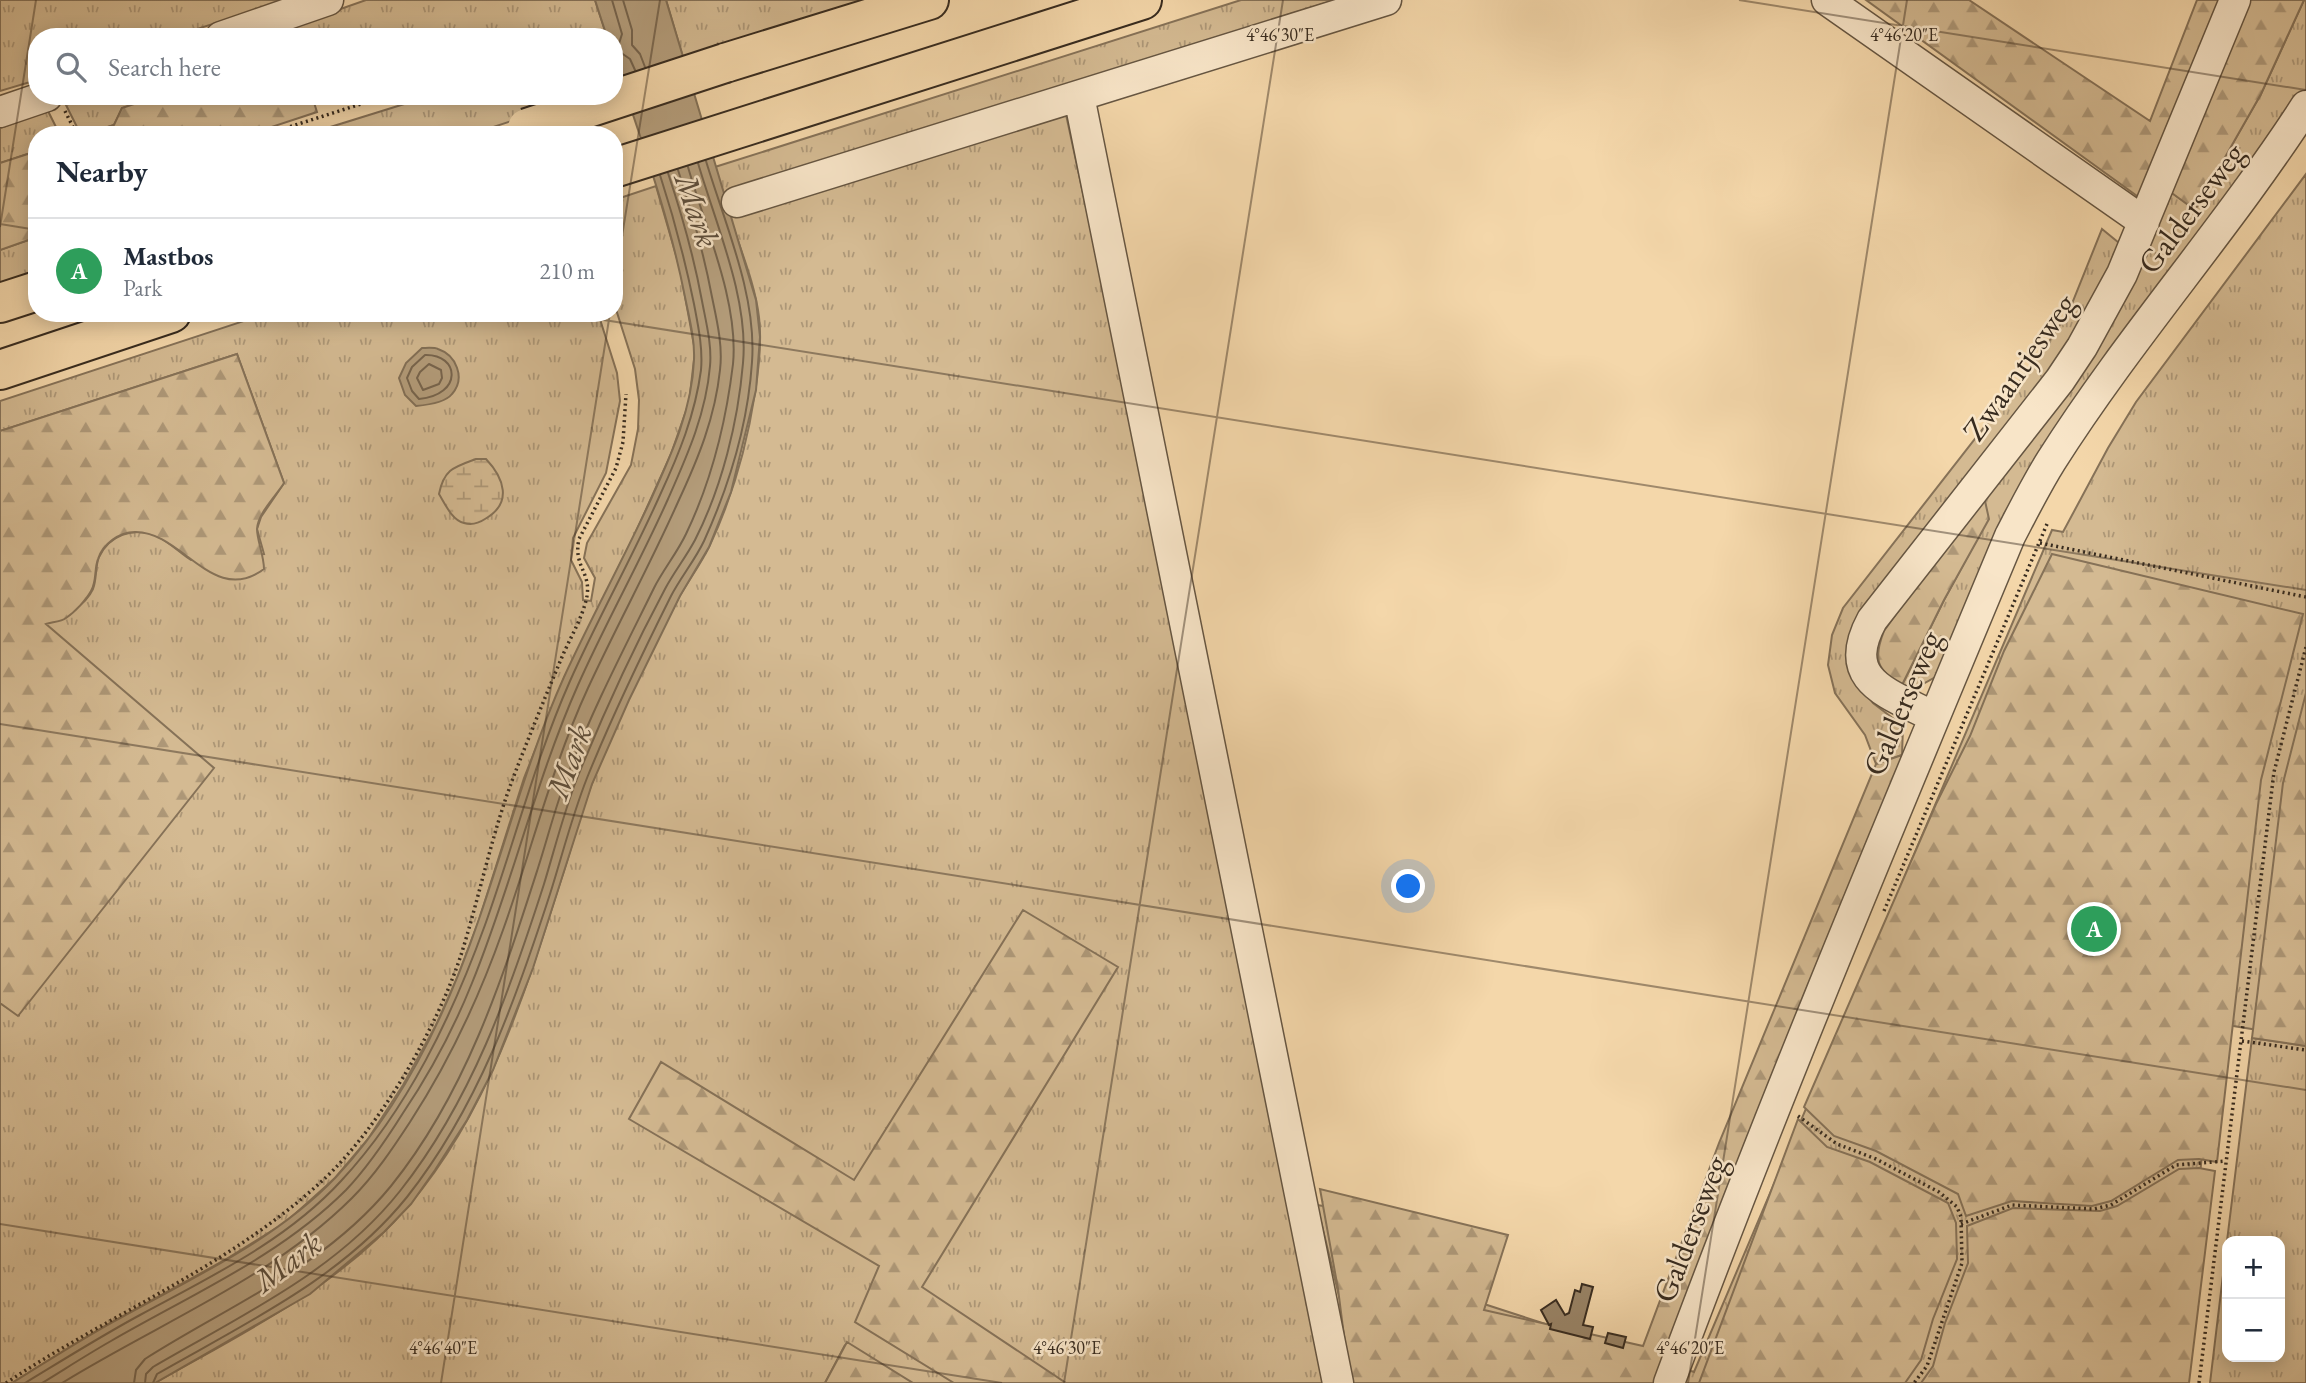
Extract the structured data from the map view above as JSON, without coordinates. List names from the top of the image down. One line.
{"streets":{"street":["Galderseweg","Zwaantjesweg"]},"crossings":[["Galderseweg","Zwaantjesweg"]],"water":["Mark"],"page":{"search":"Search here","heading":"Nearby","list":[{"mark":"A","name":"Mastbos","note":"Park","value":"210 m"}],"pins":"A","map_buttons":["+","−"]},"coordinates":["4°46'30\"E","4°46'20\"E","4°46'40\"E"]}
